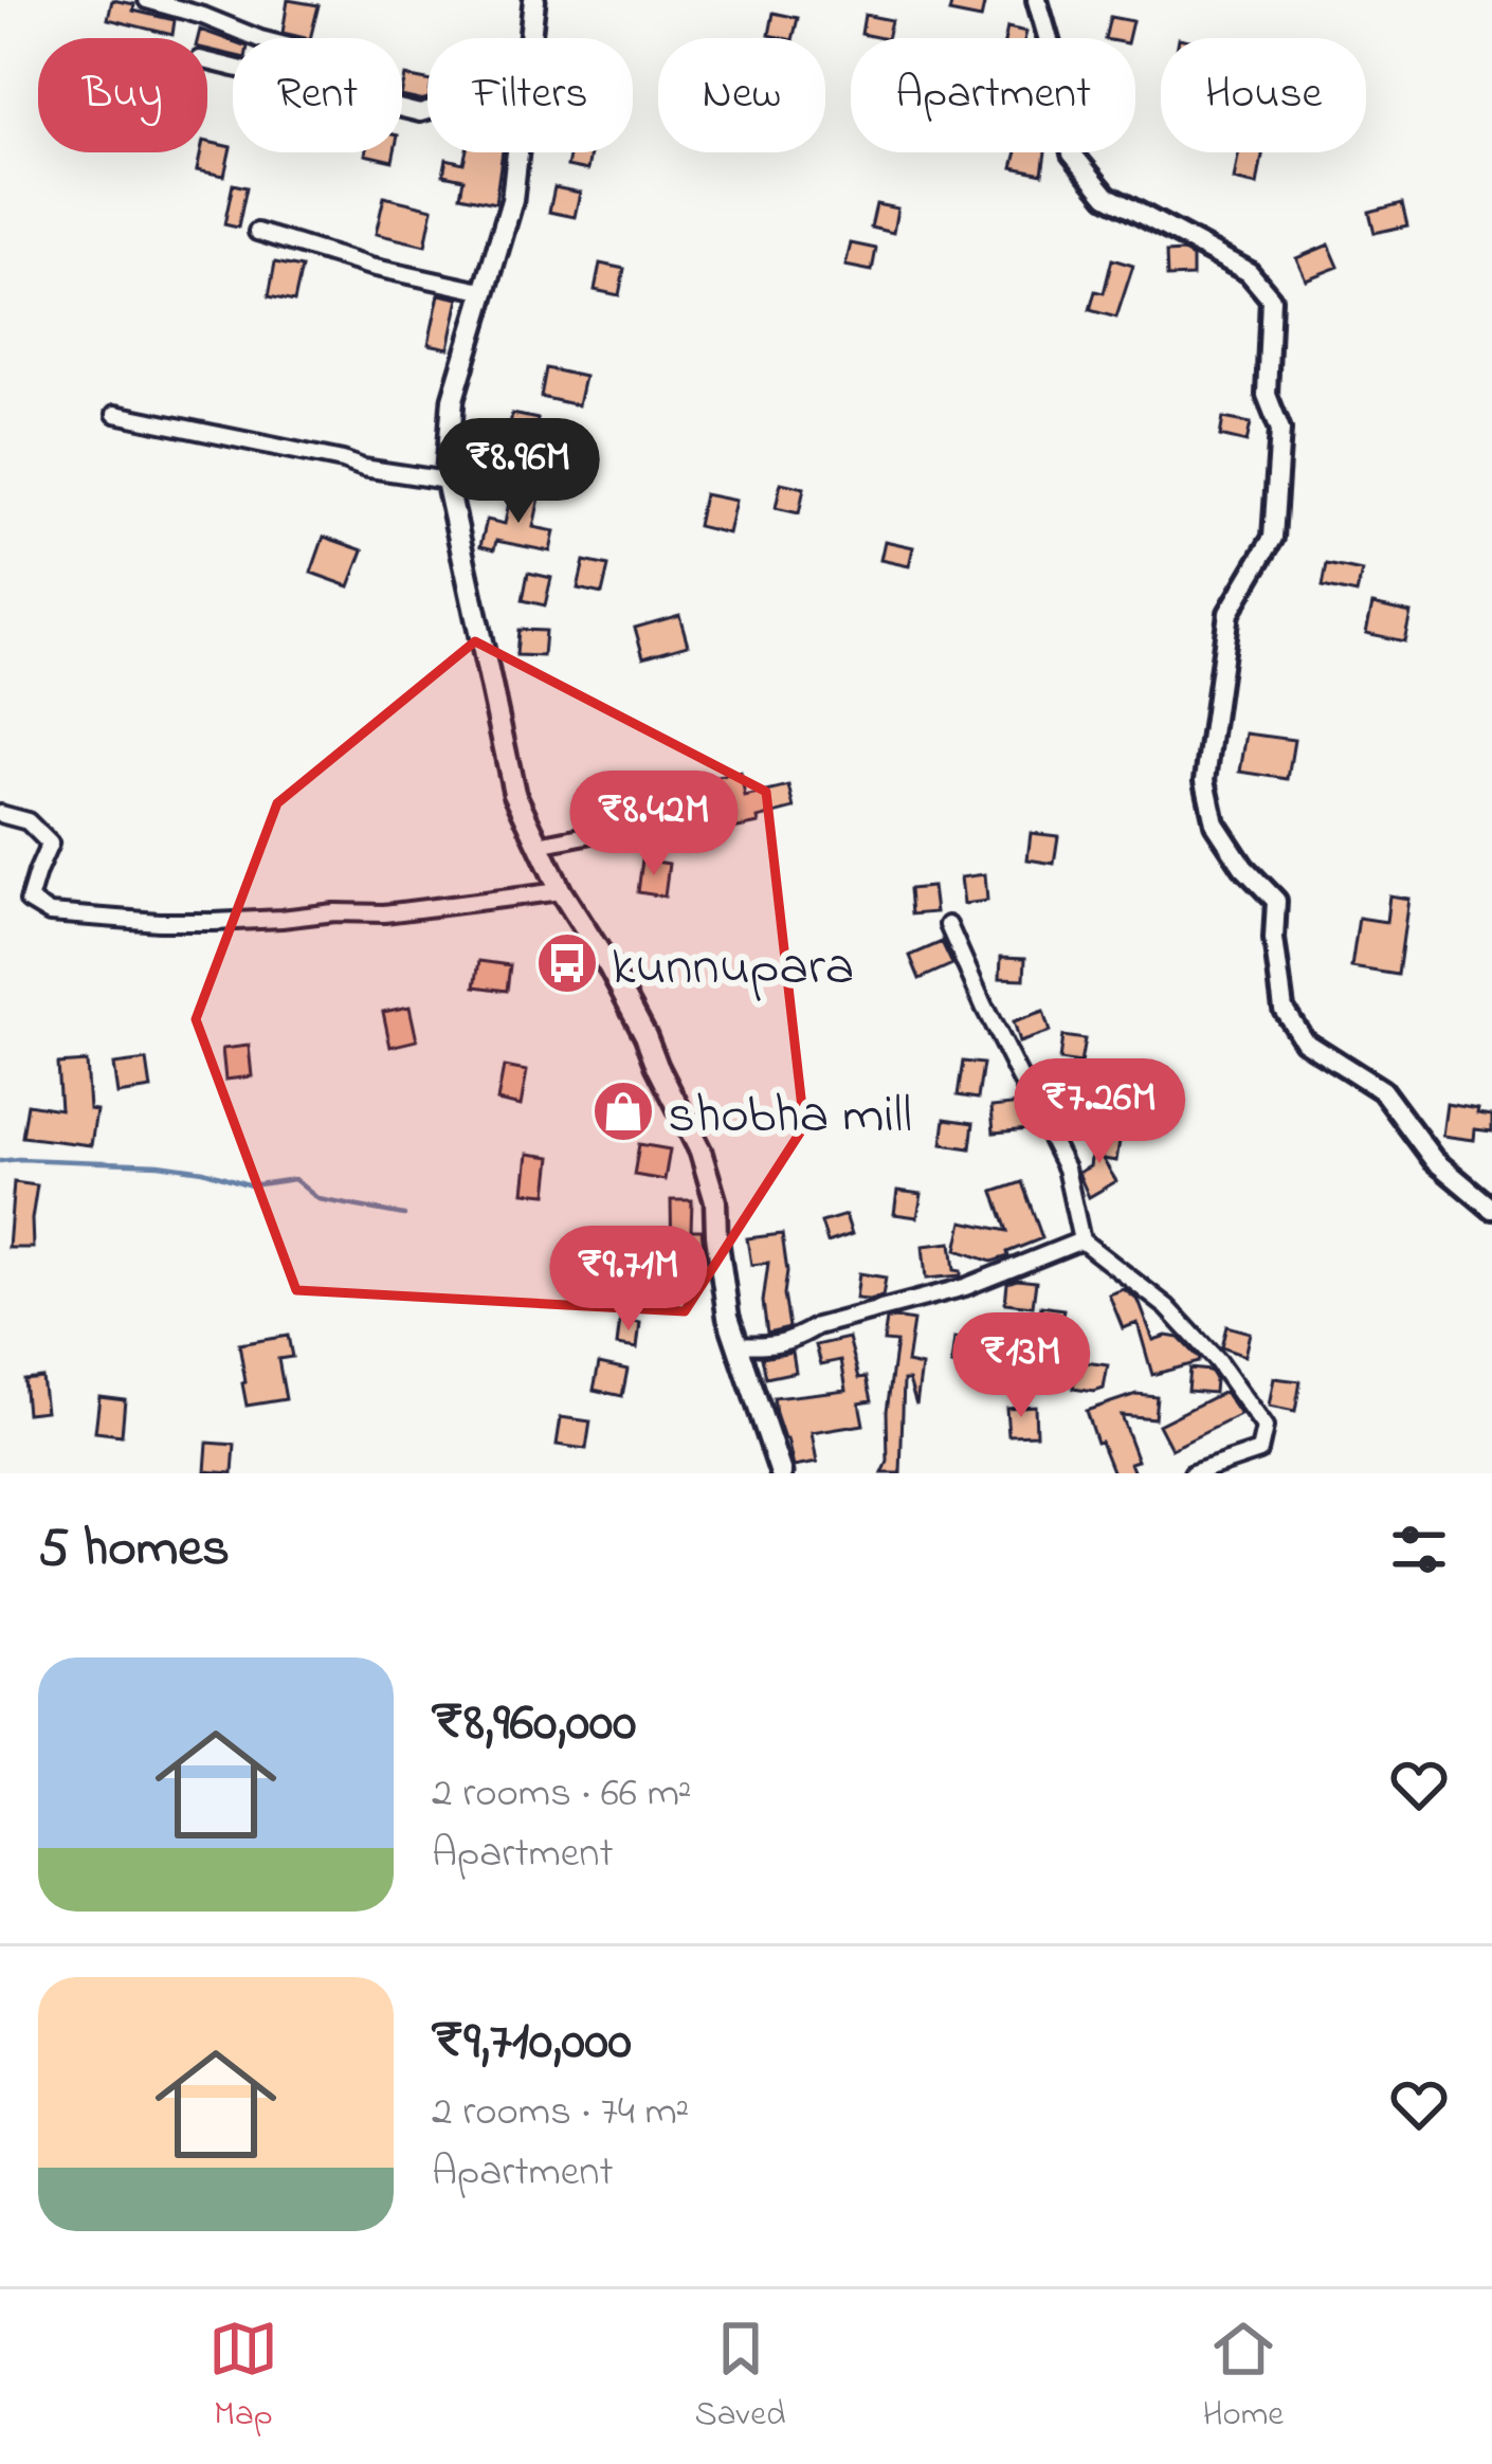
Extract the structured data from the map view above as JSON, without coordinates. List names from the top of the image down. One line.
{"places":{"bus stop":["kunnupara"],"shop":["shobha mill"]},"page":{"chip":["Buy","Rent","Filters","New","Apartment","House"],"price":["₹8.96M","₹8.42M","₹7.26M","₹9.71M","₹13M"],"heading":"5 homes","list":[{"name":"₹8,960,000","note":"2 rooms · 66 m² · Apartment"},{"name":"₹9,710,000","note":"2 rooms · 74 m² · Apartment"}],"tabs":["Map","Saved","Home"]}}
